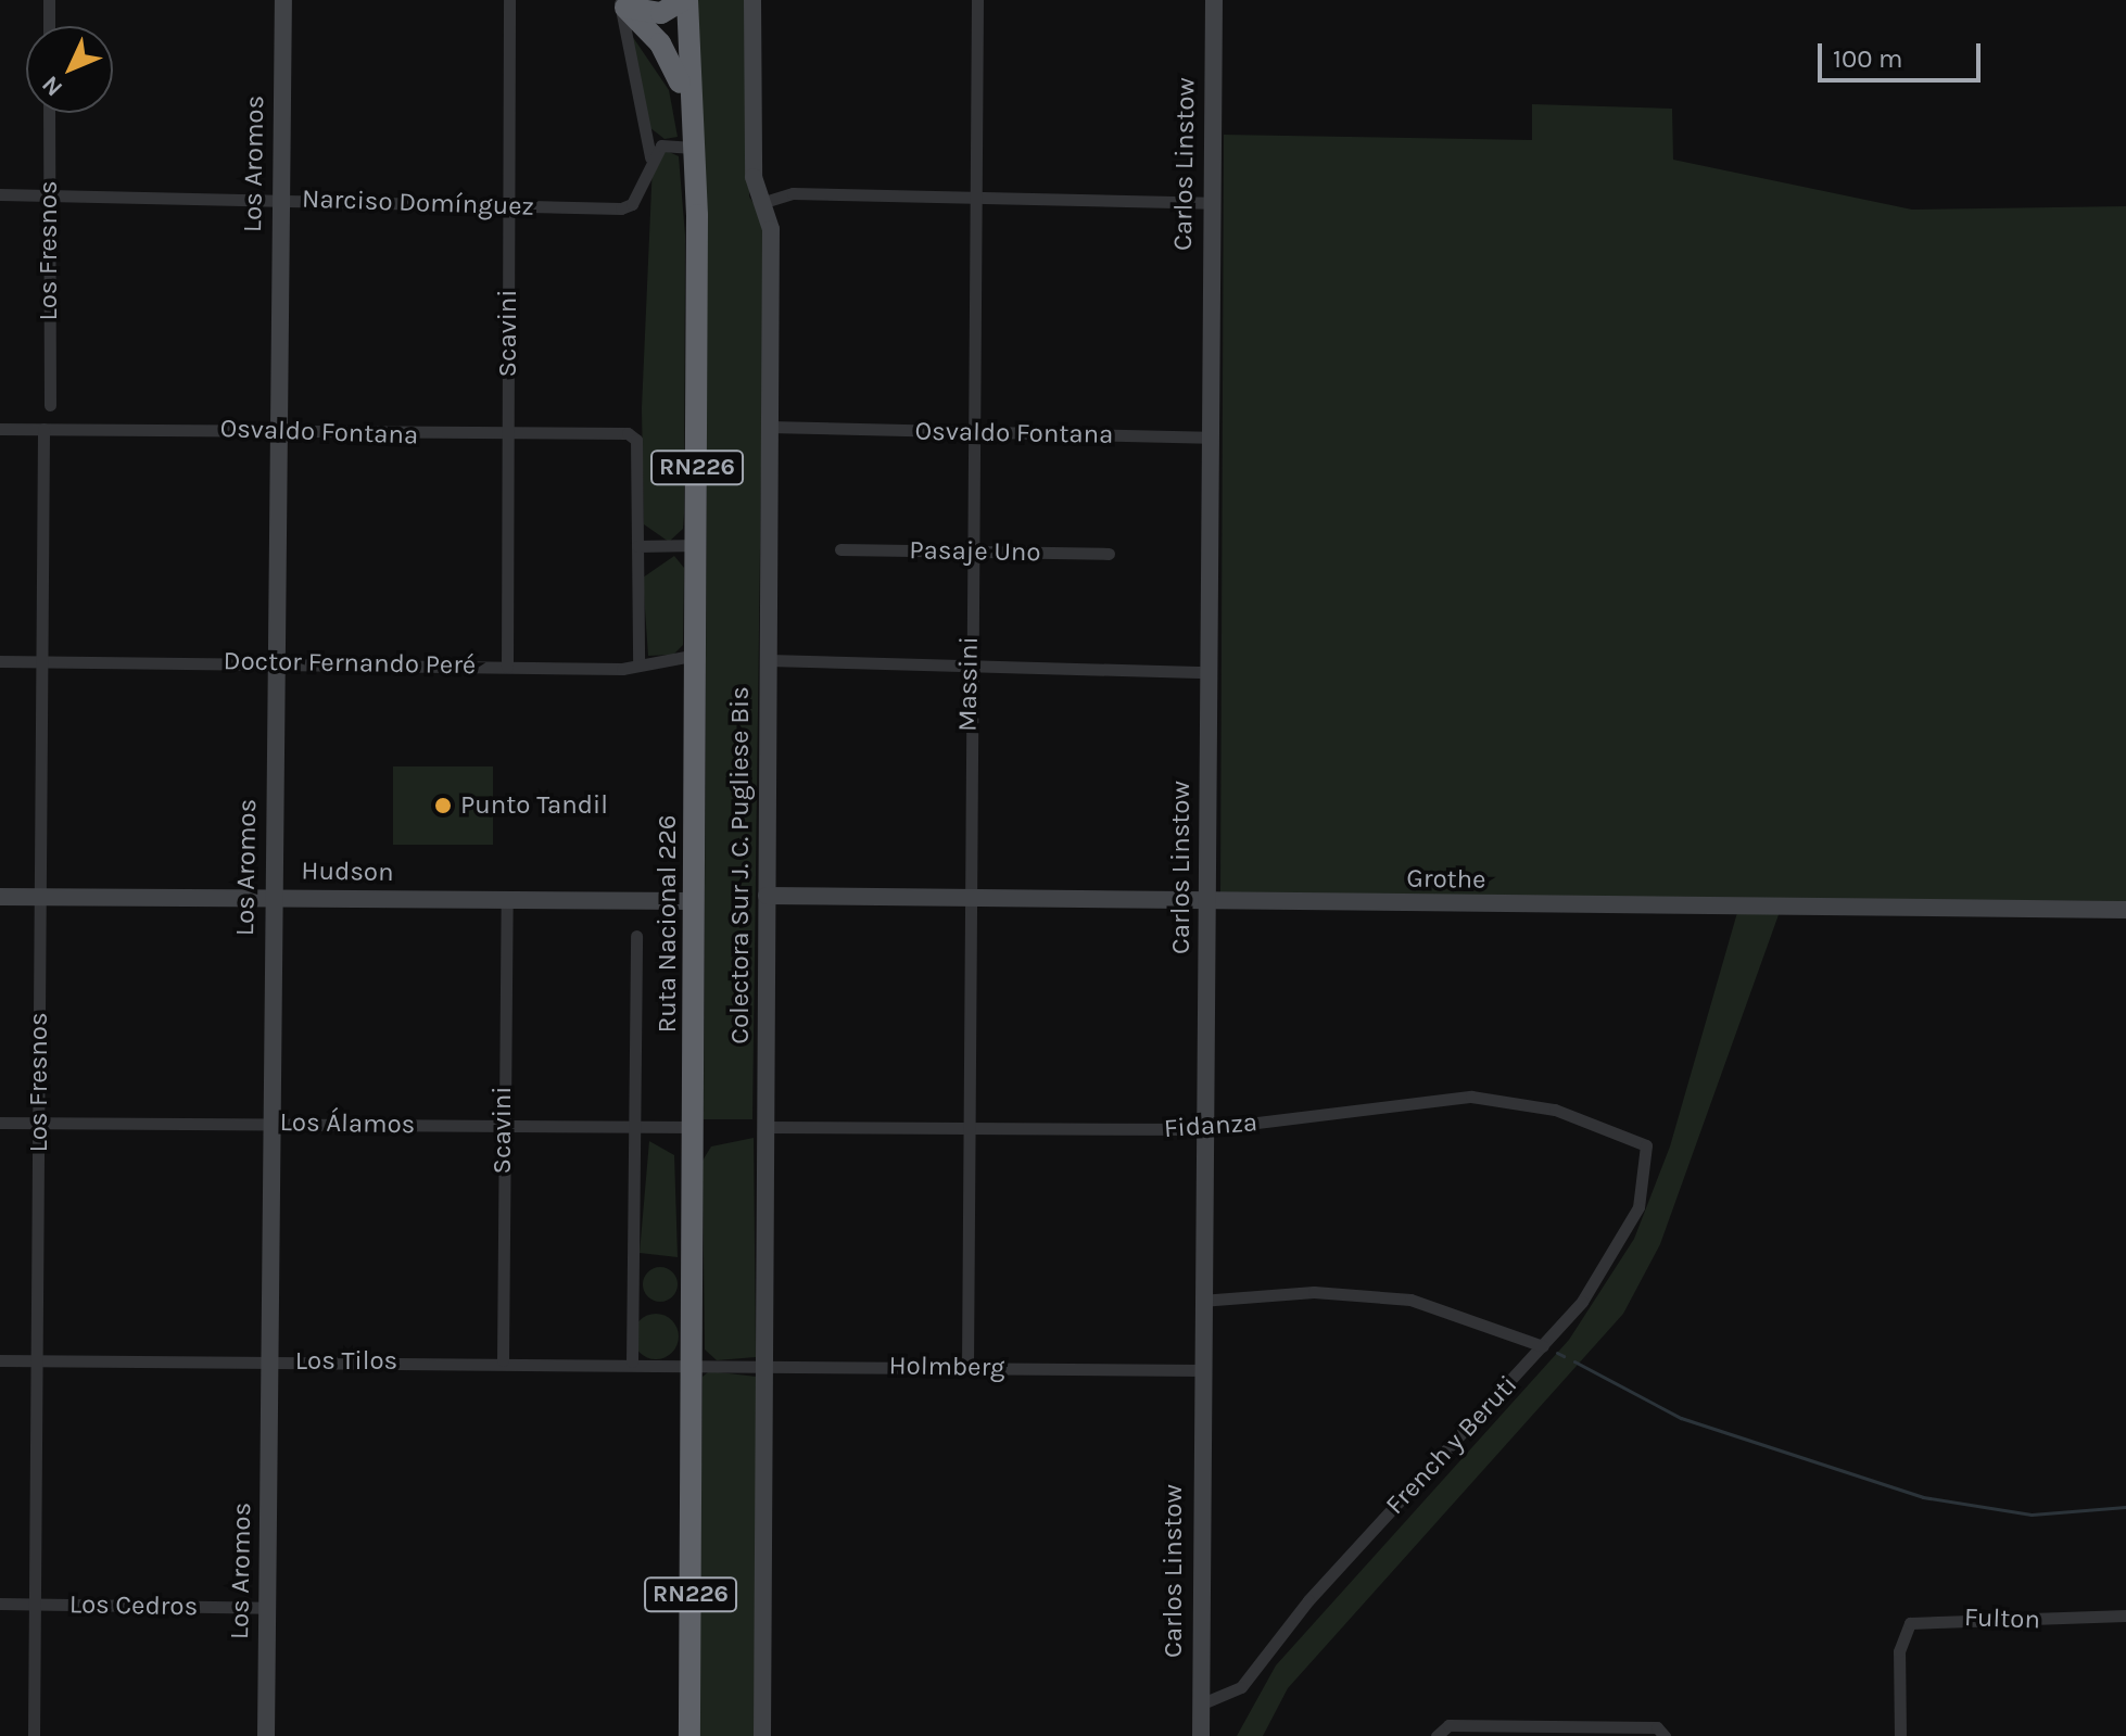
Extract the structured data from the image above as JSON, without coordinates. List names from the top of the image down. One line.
{"streets":{"highway":["RN226","Ruta Nacional 226"],"street":["Los Aromos","Carlos Linstow","Narciso Domínguez","Los Fresnos","Scavini","Osvaldo Fontana","Pasaje Uno","Doctor Fernando Peré","Massini","Colectora Sur J. C. Pugliese Bis","Hudson","Grothe","Los Álamos","Fidanza","Los Tilos","Holmberg","French y Beruti","Los Cedros","Fulton"]},"crossings":[["Los Aromos","Narciso Domínguez"],["Los Aromos","Osvaldo Fontana"],["Los Aromos","Doctor Fernando Peré"],["Los Aromos","Hudson"],["Los Aromos","Los Álamos"],["Los Aromos","Los Tilos"],["Los Aromos","Los Cedros"],["Carlos Linstow","Osvaldo Fontana"],["Carlos Linstow","Grothe"],["Carlos Linstow","Fidanza"],["Carlos Linstow","Holmberg"],["Carlos Linstow","French y Beruti"],["Narciso Domínguez","Los Fresnos"],["Narciso Domínguez","Scavini"],["Los Fresnos","Osvaldo Fontana"],["Los Fresnos","Doctor Fernando Peré"],["Los Fresnos","Hudson"],["Los Fresnos","Los Álamos"],["Los Fresnos","Los Tilos"],["Los Fresnos","Los Cedros"],["Scavini","Osvaldo Fontana"],["Scavini","Doctor Fernando Peré"],["Scavini","Hudson"],["Scavini","Los Álamos"],["Scavini","Los Tilos"],["Osvaldo Fontana","Massini"],["Osvaldo Fontana","Colectora Sur J. C. Pugliese Bis"],["Pasaje Uno","Massini"],["Doctor Fernando Peré","Ruta Nacional 226"],["Massini","Grothe"],["Massini","Fidanza"],["Massini","Holmberg"],["Colectora Sur J. C. Pugliese Bis","Grothe"],["Colectora Sur J. C. Pugliese Bis","Fidanza"],["Colectora Sur J. C. Pugliese Bis","Holmberg"],["Hudson","Ruta Nacional 226"],["Ruta Nacional 226","Los Álamos"],["Ruta Nacional 226","Los Tilos"],["Ruta Nacional 226","Holmberg"],["Fidanza","French y Beruti"],["Los Tilos","Holmberg"]],"places":["Punto Tandil"],"scale_bar":"100 m","north":"bottom left"}
